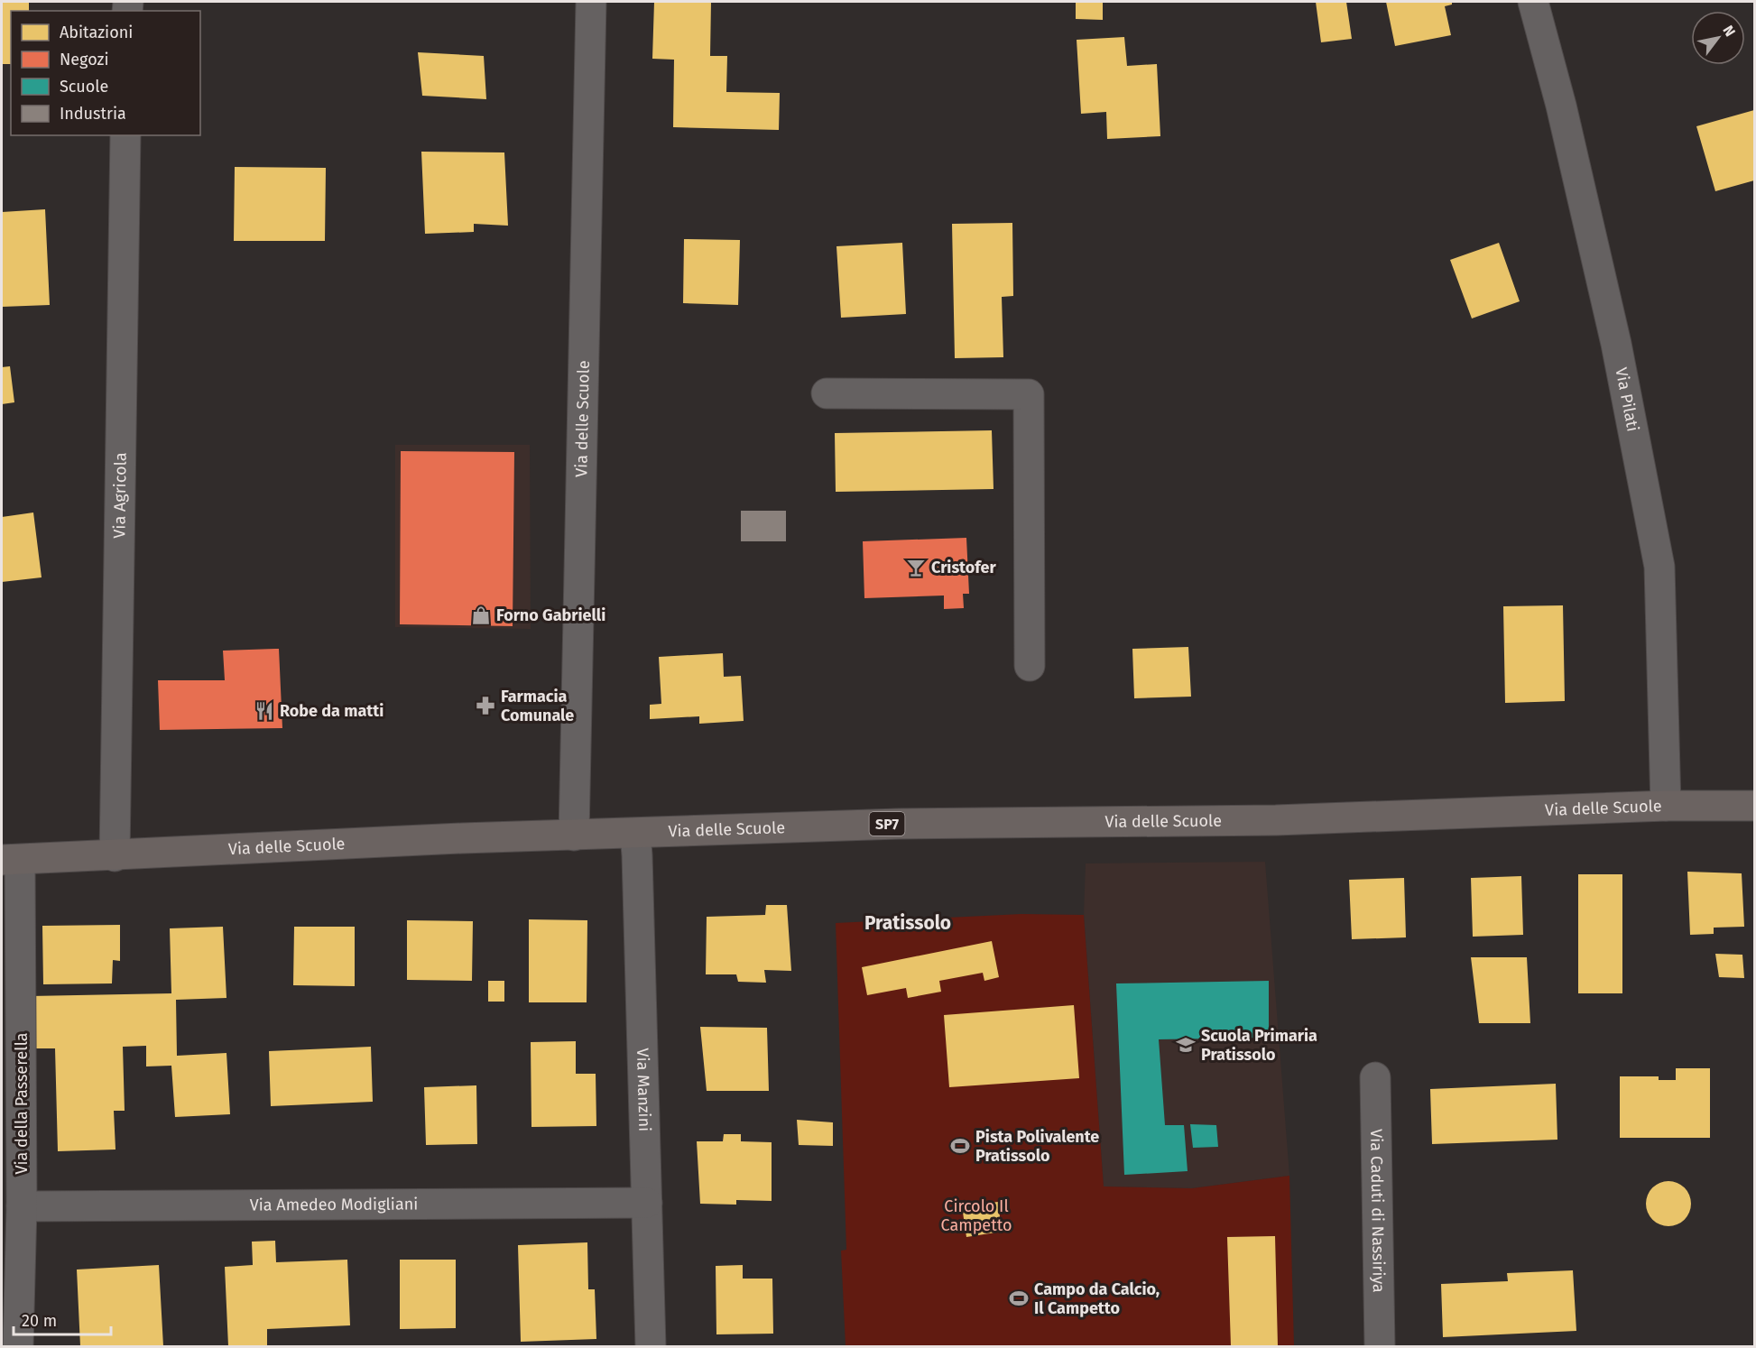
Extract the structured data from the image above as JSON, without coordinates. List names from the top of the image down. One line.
{"streets":{"main road":["Via delle Scuole","SP7"],"street":["Via Pilati","Via Agricola","Via Manzini","Via della Passerella","Via Amedeo Modigliani","Via Caduti di Nassiriya"]},"crossings":[["Via Pilati","Via delle Scuole"],["Via delle Scuole","Via Agricola"],["Via delle Scuole","Via Manzini"],["Via delle Scuole","Via della Passerella"],["Via Manzini","Via Amedeo Modigliani"],["Via della Passerella","Via Amedeo Modigliani"]],"districts":["Pratissolo"],"parks":["Circolo Il Campetto"],"places":{"bar":["Cristofer"],"shop":["Forno Gabrielli"],"pharmacy":["Farmacia Comunale"],"restaurant":["Robe da matti"],"school or university":["Scuola Primaria Pratissolo"],"sports":["Pista Polivalente Pratissolo","Campo da Calcio, Il Campetto"]},"legend":["Abitazioni","Negozi","Scuole","Industria"],"scale_bar":"20 m","north":"top right"}
